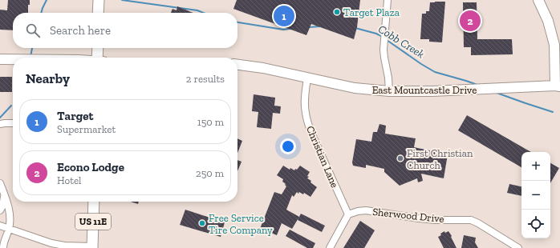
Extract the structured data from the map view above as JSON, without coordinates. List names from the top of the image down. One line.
{"streets":{"main road":["US 11E"],"street":["East Mountcastle Drive","Christian Lane","Sherwood Drive"]},"crossings":[["East Mountcastle Drive","Christian Lane"],["Christian Lane","Sherwood Drive"]],"water":["Cobb Creek"],"places":["Target Plaza","First Christian Church","Free Service Tire Company"],"page":{"pins":["1","2"],"search":"Search here","heading":["Nearby","2 results"],"list":[{"mark":"1","name":"Target","note":"Supermarket","value":"150 m"},{"mark":"2","name":"Econo Lodge","note":"Hotel","value":"250 m"}],"map_buttons":["+","−"]}}
